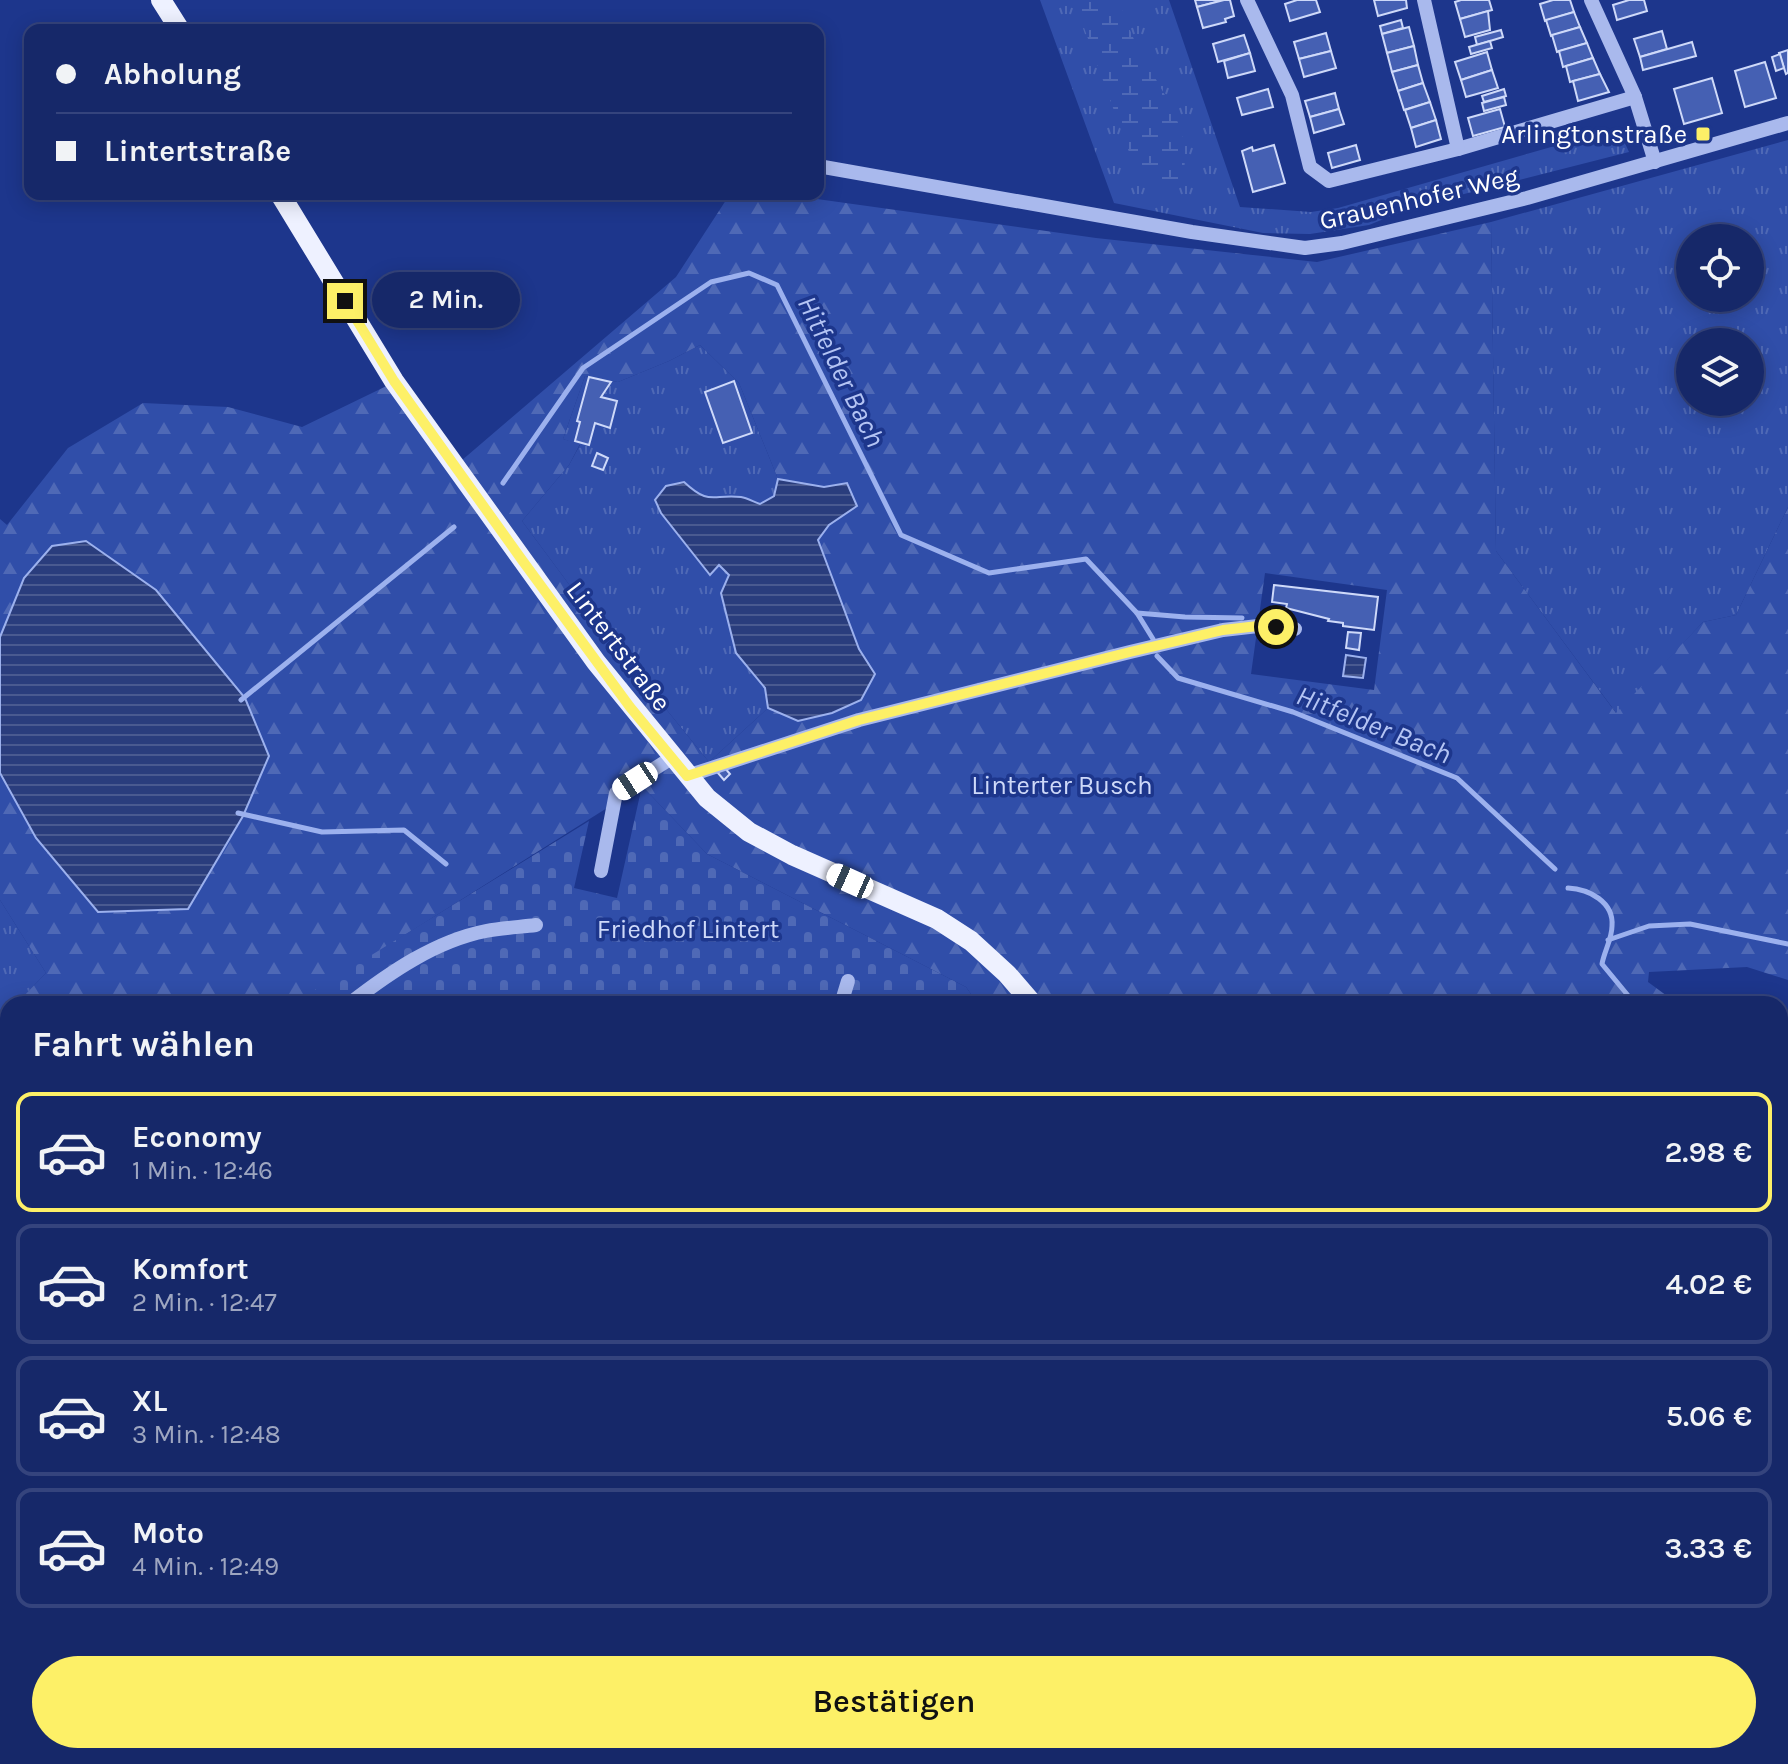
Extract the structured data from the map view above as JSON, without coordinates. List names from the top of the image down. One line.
{"streets":{"main road":["Lintertstraße"],"street":["Grauenhofer Weg"]},"water":["Hitfelder Bach"],"parks":["Linterter Busch","Friedhof Lintert"],"places":{"transit":["Arlingtonstraße"]},"page":{"banner":["Abholung","Lintertstraße"],"bubble":"2 Min.","heading":"Fahrt wählen","list":[{"name":"Economy","note":"1 Min. · 12:46","value":"2.98 €"},{"name":"Komfort","note":"2 Min. · 12:47","value":"4.02 €"},{"name":"XL","note":"3 Min. · 12:48","value":"5.06 €"},{"name":"Moto","note":"4 Min. · 12:49","value":"3.33 €"}],"buttons":"Bestätigen"}}
